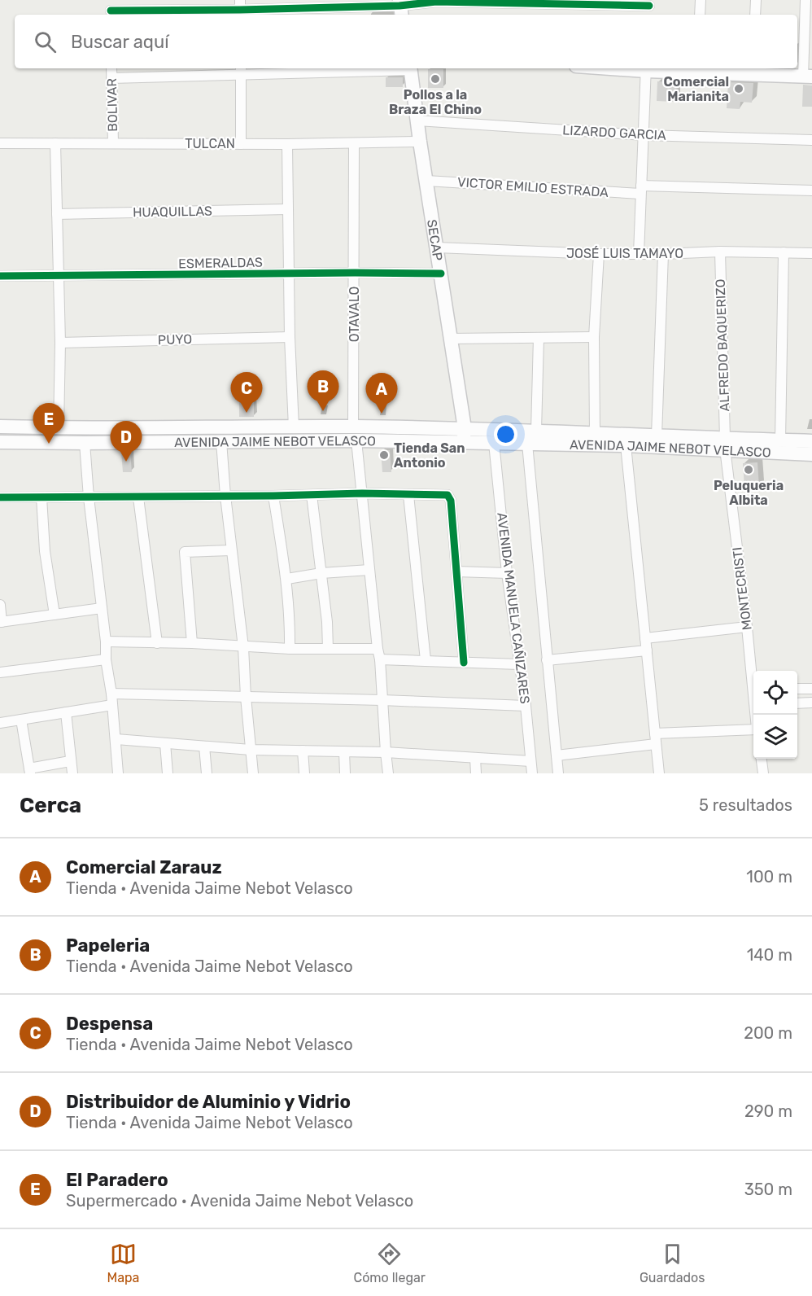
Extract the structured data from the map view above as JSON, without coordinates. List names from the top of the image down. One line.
{"streets":{"main road":["SECAP","AVENIDA JAIME NEBOT VELASCO"],"street":["BOLIVAR","LIZARDO GARCIA","TULCAN","VICTOR EMILIO ESTRADA","HUAQUILLAS","JOSÉ LUIS TAMAYO","ESMERALDAS","OTAVALO","PUYO","ALFREDO BAQUERIZO","MONTECRISTI","AVENIDA MANUELA CAÑIZARES"]},"crossings":[["BOLIVAR","TULCAN"],["LIZARDO GARCIA","SECAP"],["TULCAN","SECAP"],["TULCAN","OTAVALO"],["VICTOR EMILIO ESTRADA","SECAP"],["SECAP","JOSÉ LUIS TAMAYO"],["SECAP","ESMERALDAS"],["SECAP","AVENIDA JAIME NEBOT VELASCO"],["JOSÉ LUIS TAMAYO","ALFREDO BAQUERIZO"],["ESMERALDAS","OTAVALO"],["OTAVALO","AVENIDA JAIME NEBOT VELASCO"],["ALFREDO BAQUERIZO","AVENIDA JAIME NEBOT VELASCO"],["ALFREDO BAQUERIZO","MONTECRISTI"],["AVENIDA JAIME NEBOT VELASCO","MONTECRISTI"],["AVENIDA JAIME NEBOT VELASCO","AVENIDA MANUELA CAÑIZARES"]],"places":["Pollos a la Braza El Chino","Comercial Marianita","Tienda San Antonio","Peluqueria Albita"],"page":{"search":"Buscar aquí","pins":["B","C","A","E","D"],"heading":["Cerca","5 resultados"],"list":[{"mark":"A","name":"Comercial Zarauz","note":"Tienda · Avenida Jaime Nebot Velasco","value":"100 m"},{"mark":"B","name":"Papeleria","note":"Tienda · Avenida Jaime Nebot Velasco","value":"140 m"},{"mark":"C","name":"Despensa","note":"Tienda · Avenida Jaime Nebot Velasco","value":"200 m"},{"mark":"D","name":"Distribuidor de Aluminio y Vidrio","note":"Tienda · Avenida Jaime Nebot Velasco","value":"290 m"},{"mark":"E","name":"El Paradero","note":"Supermercado · Avenida Jaime Nebot Velasco","value":"350 m"}],"nav":["Mapa","Cómo llegar","Guardados"]}}
